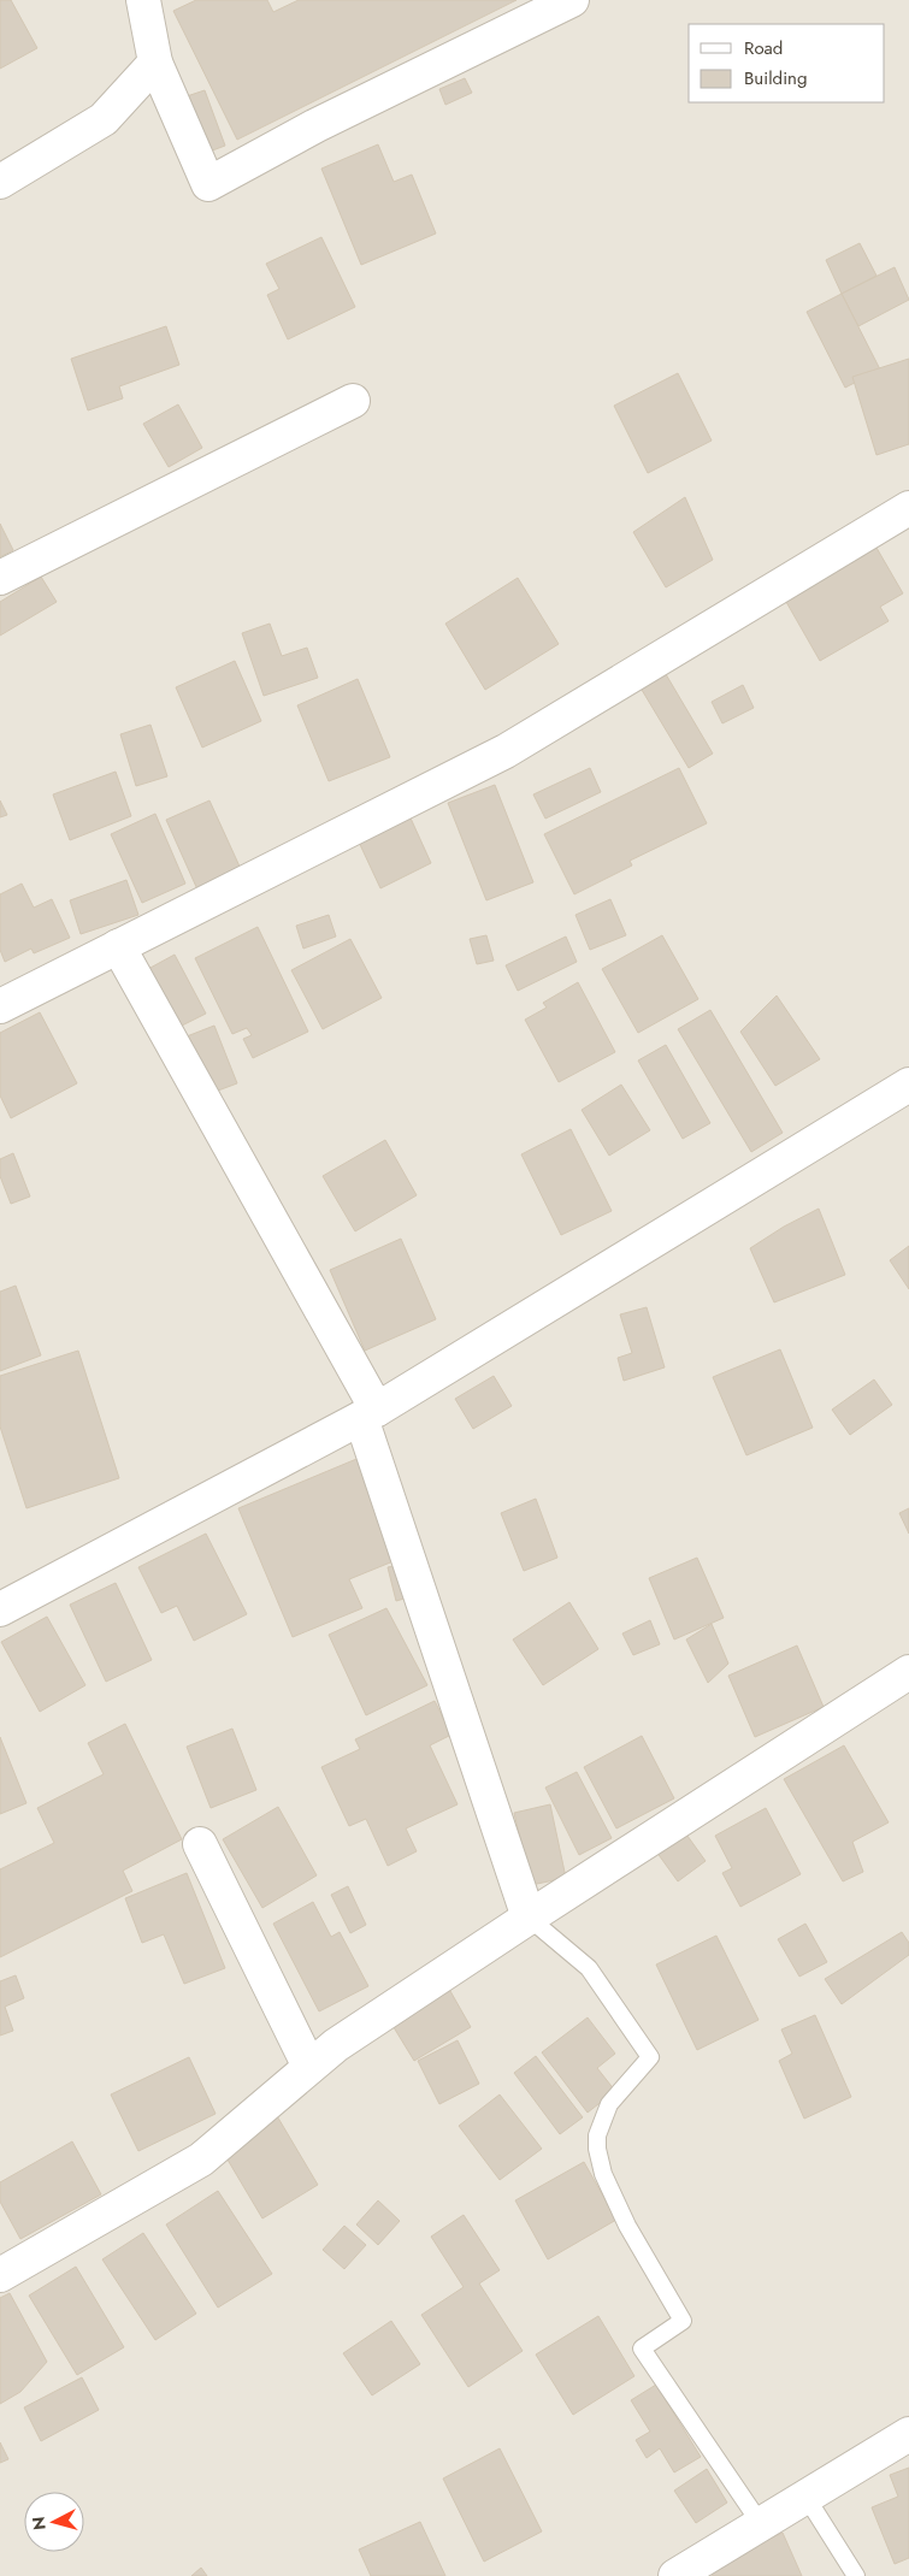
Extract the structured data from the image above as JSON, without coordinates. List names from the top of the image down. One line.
{"legend":["Road","Building"],"north":"left"}
